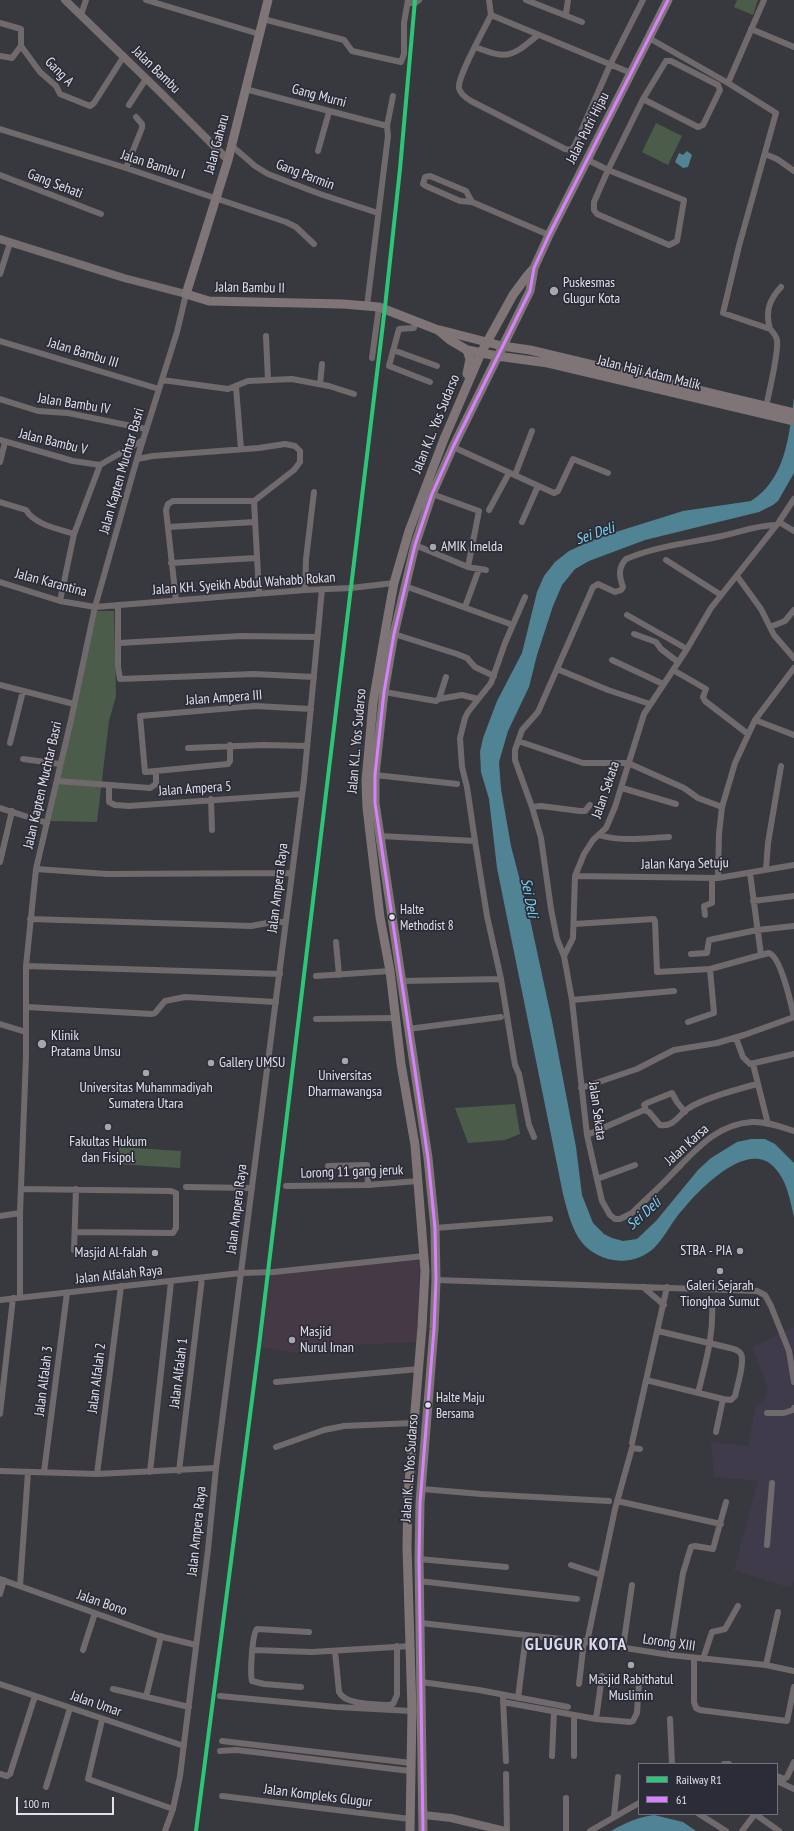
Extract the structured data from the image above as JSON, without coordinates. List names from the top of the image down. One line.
{"streets":{"main road":["Jalan Putri Hijau","Jalan Gaharu","Jalan Bambu II","Jalan Haji Adam Malik","Jalan K.L. Yos Sudarso","Jalan K. L. Yos Sudarso"],"street":["Jalan Bambu","Gang A","Gang Murni","Jalan Bambu I","Gang Parmin","Gang Sehati","Jalan Bambu III","Jalan Bambu IV","Jalan Bambu V","Jalan Kapten Muchtar Basri","Jalan Karantina","Jalan KH. Syeikh Abdul Wahabb Rokan","Jalan Ampera III","Jalan Ampera 5","Jalan Sekata","Jalan Karya Setuju","Jalan Ampera Raya","Jalan Karsa","Lorong 11 gang jeruk","Jalan Alfalah Raya","Jalan Alfalah 1","Jalan Alfalah 2","Jalan Alfalah 3","Jalan Bono","Lorong XIII","Jalan Umar","Jalan Kompleks Glugur"]},"crossings":[["Jalan Bambu","Gang A"],["Jalan Bambu","Jalan Gaharu"],["Jalan Bambu","Gang Parmin"],["Gang Murni","Jalan Gaharu"],["Jalan Putri Hijau","Jalan Haji Adam Malik"],["Jalan Putri Hijau","Jalan K.L. Yos Sudarso"],["Jalan Gaharu","Jalan Bambu I"],["Jalan Gaharu","Gang Parmin"],["Jalan Gaharu","Jalan Bambu II"],["Jalan Gaharu","Jalan Kapten Muchtar Basri"],["Jalan Bambu II","Jalan Haji Adam Malik"],["Jalan Bambu II","Jalan K.L. Yos Sudarso"],["Jalan Bambu II","Jalan Kapten Muchtar Basri"],["Jalan Bambu III","Jalan Kapten Muchtar Basri"],["Jalan Haji Adam Malik","Jalan K.L. Yos Sudarso"],["Jalan Bambu IV","Jalan Kapten Muchtar Basri"],["Jalan K.L. Yos Sudarso","Jalan KH. Syeikh Abdul Wahabb Rokan"],["Jalan K.L. Yos Sudarso","Lorong 11 gang jeruk"],["Jalan K.L. Yos Sudarso","Jalan K. L. Yos Sudarso"],["Jalan Kapten Muchtar Basri","Jalan Karantina"],["Jalan Kapten Muchtar Basri","Jalan KH. Syeikh Abdul Wahabb Rokan"],["Jalan Kapten Muchtar Basri","Jalan Alfalah Raya"],["Jalan Karantina","Jalan KH. Syeikh Abdul Wahabb Rokan"],["Jalan KH. Syeikh Abdul Wahabb Rokan","Jalan Ampera Raya"],["Jalan Ampera III","Jalan Ampera Raya"],["Jalan Ampera 5","Jalan Ampera Raya"],["Jalan Sekata","Jalan Karya Setuju"],["Jalan Sekata","Jalan Karsa"],["Jalan Ampera Raya","Jalan Alfalah Raya"],["Jalan Ampera Raya","Jalan Bono"],["Jalan Ampera Raya","Jalan Umar"],["Lorong 11 gang jeruk","Jalan K. L. Yos Sudarso"],["Jalan Alfalah Raya","Jalan Alfalah 1"],["Jalan Alfalah Raya","Jalan Alfalah 2"],["Jalan Alfalah Raya","Jalan Alfalah 3"],["Jalan Alfalah Raya","Jalan K. L. Yos Sudarso"],["Jalan K. L. Yos Sudarso","Lorong XIII"],["Jalan K. L. Yos Sudarso","Jalan Kompleks Glugur"]],"districts":["GLUGUR KOTA"],"water":["Sei Deli"],"places":["Puskesmas Glugur Kota","AMIK Imelda","Halte Methodist 8","Klinik Pratama Umsu","Universitas Dharmawangsa","Gallery UMSU","Universitas Muhammadiyah Sumatera Utara","Fakultas Hukum dan Fisipol","STBA - PIA","Masjid Al-falah","Galeri Sejarah Tionghoa Sumut","Masjid Nurul Iman","Halte Maju Bersama","Masjid Rabithatul Muslimin"],"lines":["rail line R1","transit line 61"],"legend":["Railway R1","61"],"scale_bar":"100 m"}
